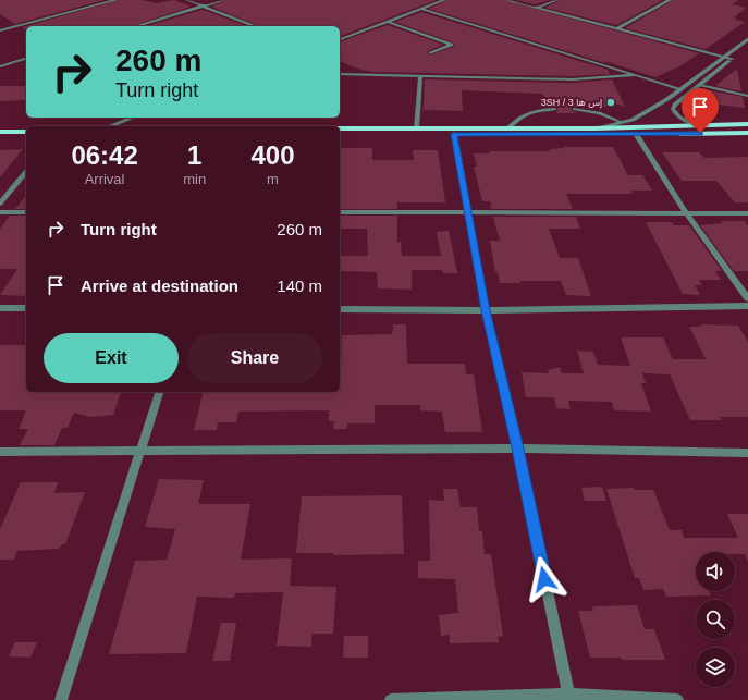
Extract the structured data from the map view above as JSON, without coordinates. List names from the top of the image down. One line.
{"places":["3SH / 3 إس ها"],"page":{"turn":["260 m","Turn right"],"eta":["06:42","Arrival","1","min","400","m"],"list":[{"name":"Turn right","value":"260 m"},{"name":"Arrive at destination","value":"140 m"}],"buttons":["Exit","Share"]}}
